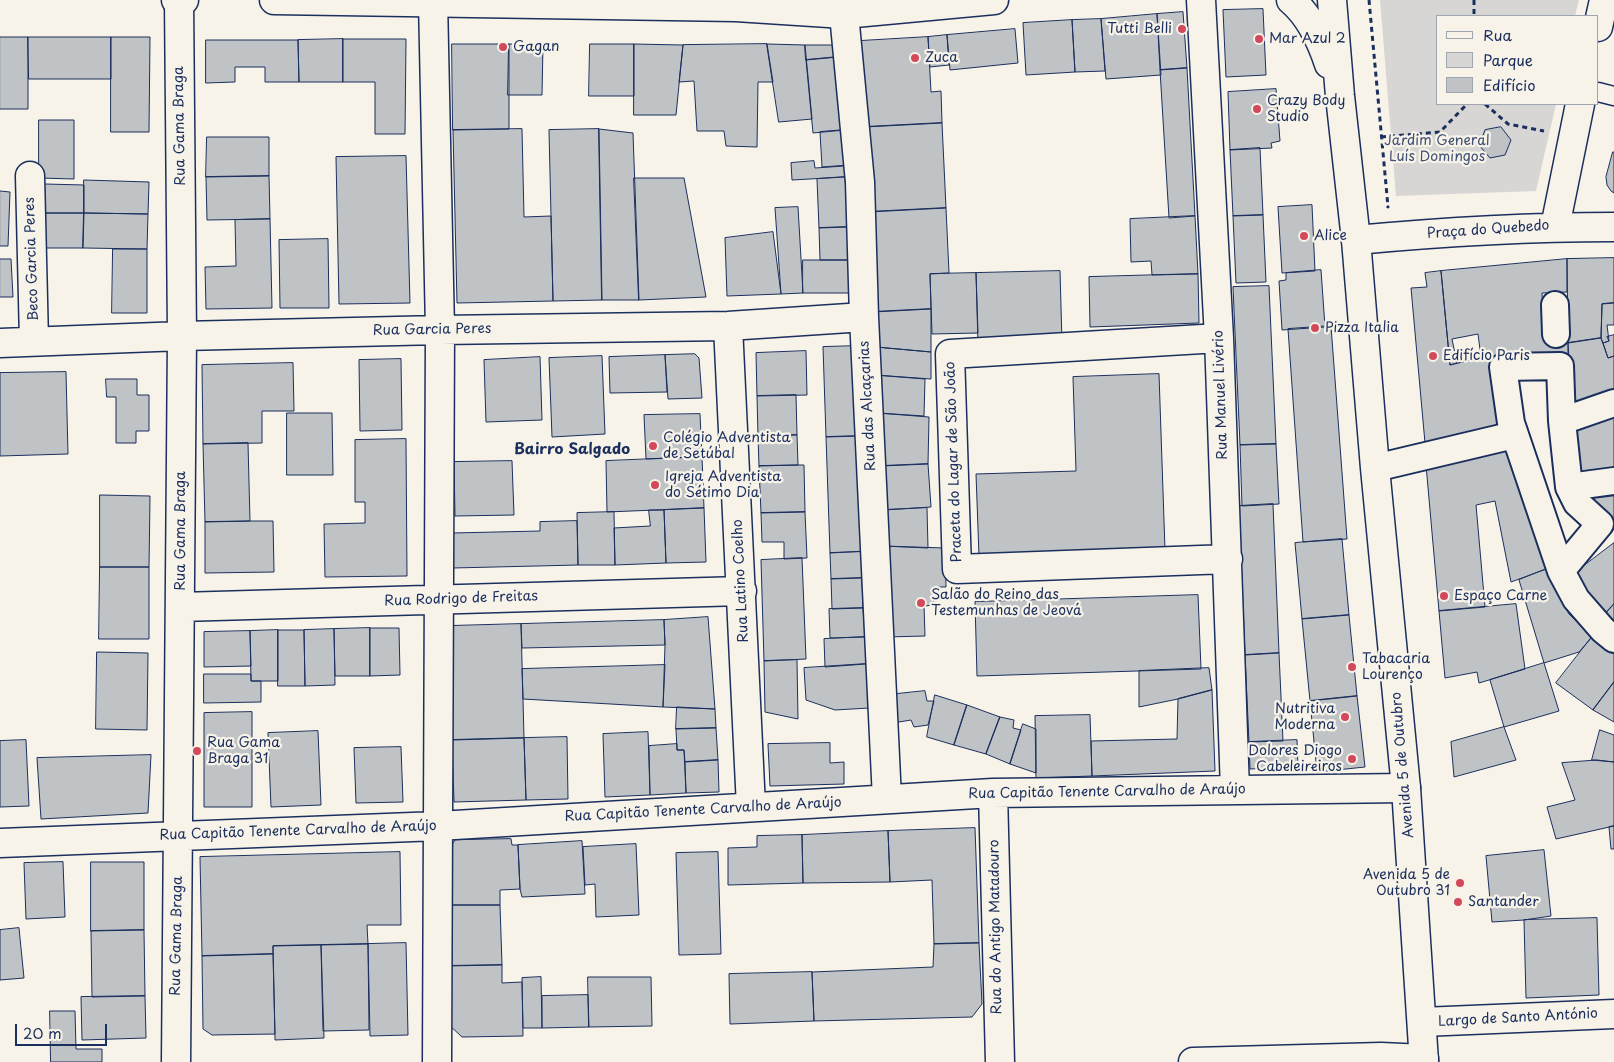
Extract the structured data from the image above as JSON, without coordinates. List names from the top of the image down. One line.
{"streets":{"street":["Rua Gama Braga","Praça do Quebedo","Beco Garcia Peres","Rua Garcia Peres","Rua Manuel Livério","Rua das Alcaçarias","Praceta do Lagar de São João","Rua Latino Coelho","Rua Rodrigo de Freitas","Avenida 5 de Outubro","Rua Capitão Tenente Carvalho de Araújo","Rua do Antigo Matadouro","Largo de Santo António"]},"crossings":[["Rua Gama Braga","Rua Garcia Peres"],["Rua Gama Braga","Rua Rodrigo de Freitas"],["Rua Gama Braga","Rua Capitão Tenente Carvalho de Araújo"],["Praça do Quebedo","Avenida 5 de Outubro"],["Beco Garcia Peres","Rua Garcia Peres"],["Rua Garcia Peres","Rua das Alcaçarias"],["Rua Garcia Peres","Rua Latino Coelho"],["Rua Manuel Livério","Praceta do Lagar de São João"],["Rua Manuel Livério","Rua Capitão Tenente Carvalho de Araújo"],["Rua das Alcaçarias","Rua Capitão Tenente Carvalho de Araújo"],["Rua Latino Coelho","Rua Rodrigo de Freitas"],["Rua Latino Coelho","Rua Capitão Tenente Carvalho de Araújo"],["Avenida 5 de Outubro","Rua Capitão Tenente Carvalho de Araújo"],["Avenida 5 de Outubro","Largo de Santo António"],["Rua Capitão Tenente Carvalho de Araújo","Rua do Antigo Matadouro"]],"districts":["Bairro Salgado"],"parks":["Jardim General Luís Domingos"],"places":["Tutti Belli","Mar Azul 2","Gagan","Zuca","Crazy Body Studio","Alice","Pizza Italia","Edifício Paris","Colégio Adventista de Setúbal","Igreja Adventista do Sétimo Dia","Espaço Carne","Salão do Reino das Testemunhas de Jeová","Tabacaria Lourenço","Nutritiva Moderna","Rua Gama Braga 31","Dolores Diogo Cabeleireiros","Avenida 5 de Outubro 31","Santander"],"legend":["Rua","Parque","Edifício"],"scale_bar":"20 m"}
